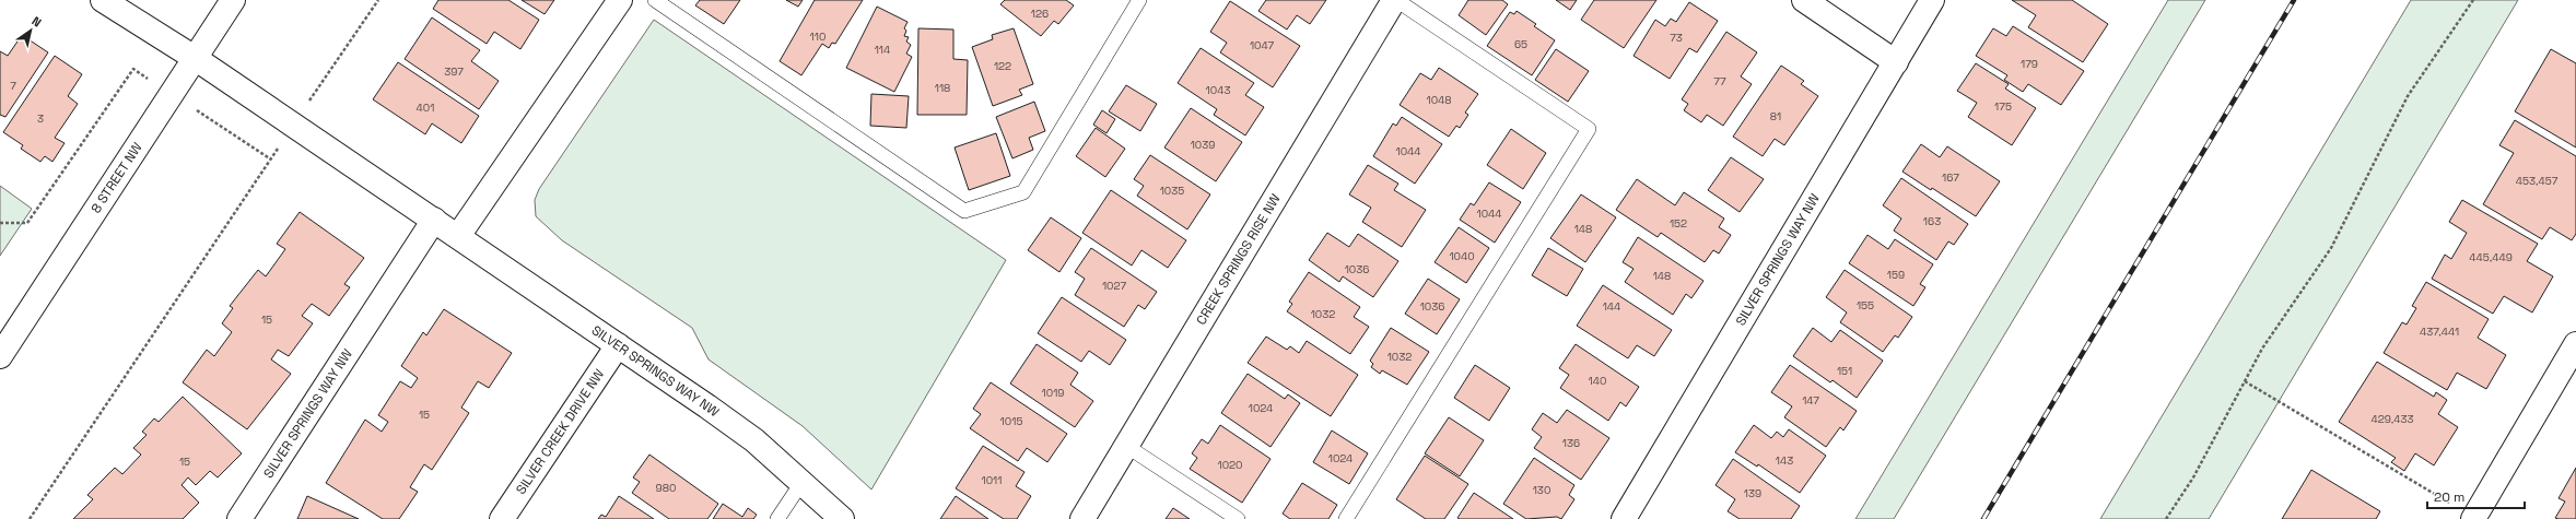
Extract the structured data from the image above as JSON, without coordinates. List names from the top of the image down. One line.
{"streets":{"street":["8 STREET NW","CREEK SPRINGS RISE NW","SILVER SPRINGS WAY NW","SILVER CREEK DRIVE NW"]},"crossings":[["8 STREET NW","SILVER SPRINGS WAY NW"],["SILVER SPRINGS WAY NW","SILVER CREEK DRIVE NW"]],"house_numbers":["126","110","73","65","1047","114","179","122","397","77","7","118","1043","1048","175","401","81","3","1039","1044","167","453,457","1035","1044","163","152","148","1040","445,449","1036","159","148","1027","155","1036","144","1032","15","437,441","1032","151","140","1019","147","1024","15","429,433","1015","136","1024","143","15","1020","1011","980","130","139"],"scale_bar":"20 m","north":"top right"}
